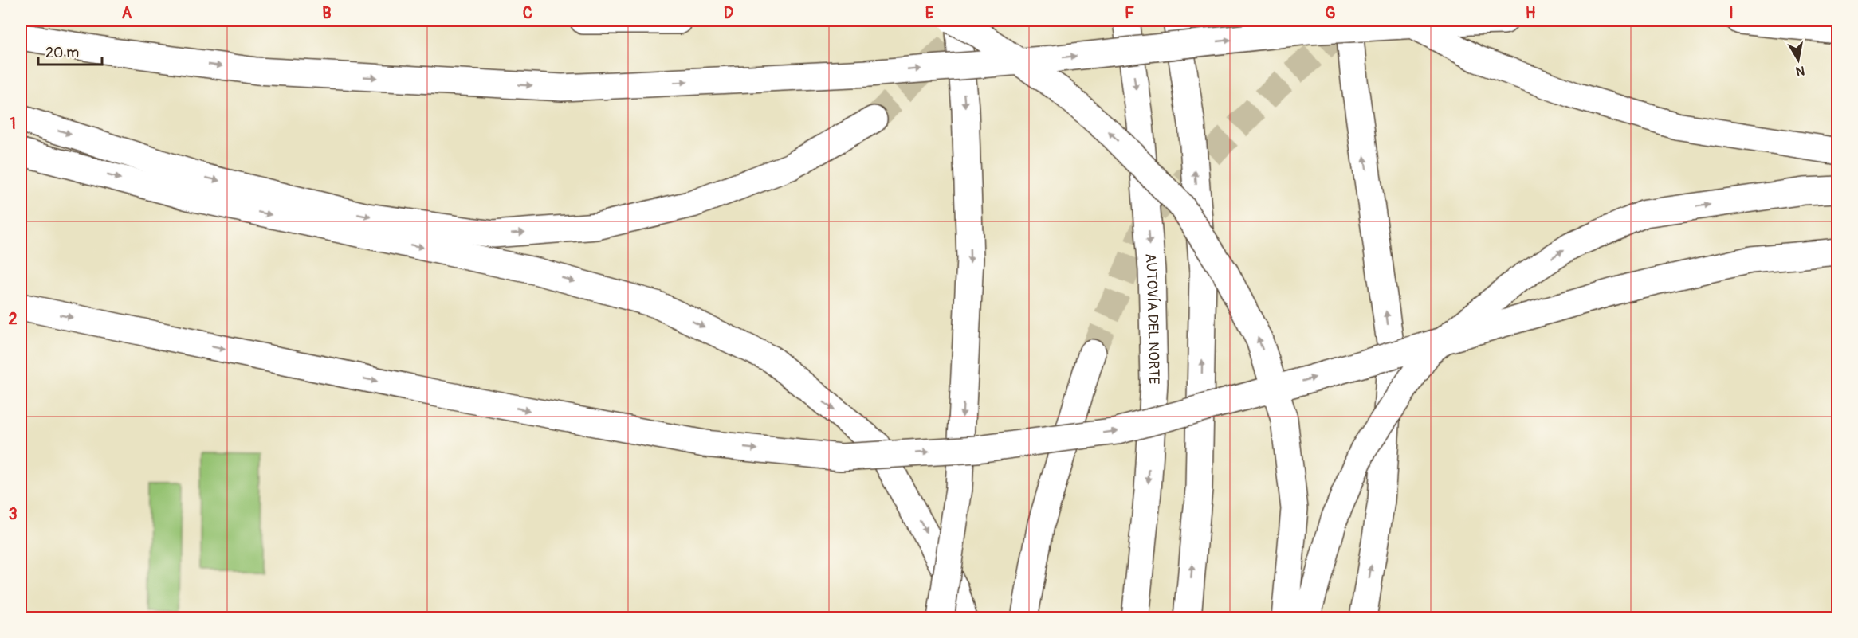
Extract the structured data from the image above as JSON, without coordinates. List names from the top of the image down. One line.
{"streets":{"highway":["AUTOVÍA DEL NORTE"]},"scale_bar":"20 m","north":"bottom","grid":{"columns":["A","B","C","D","E","F","G","H","I"],"rows":["1","2","3"]}}
